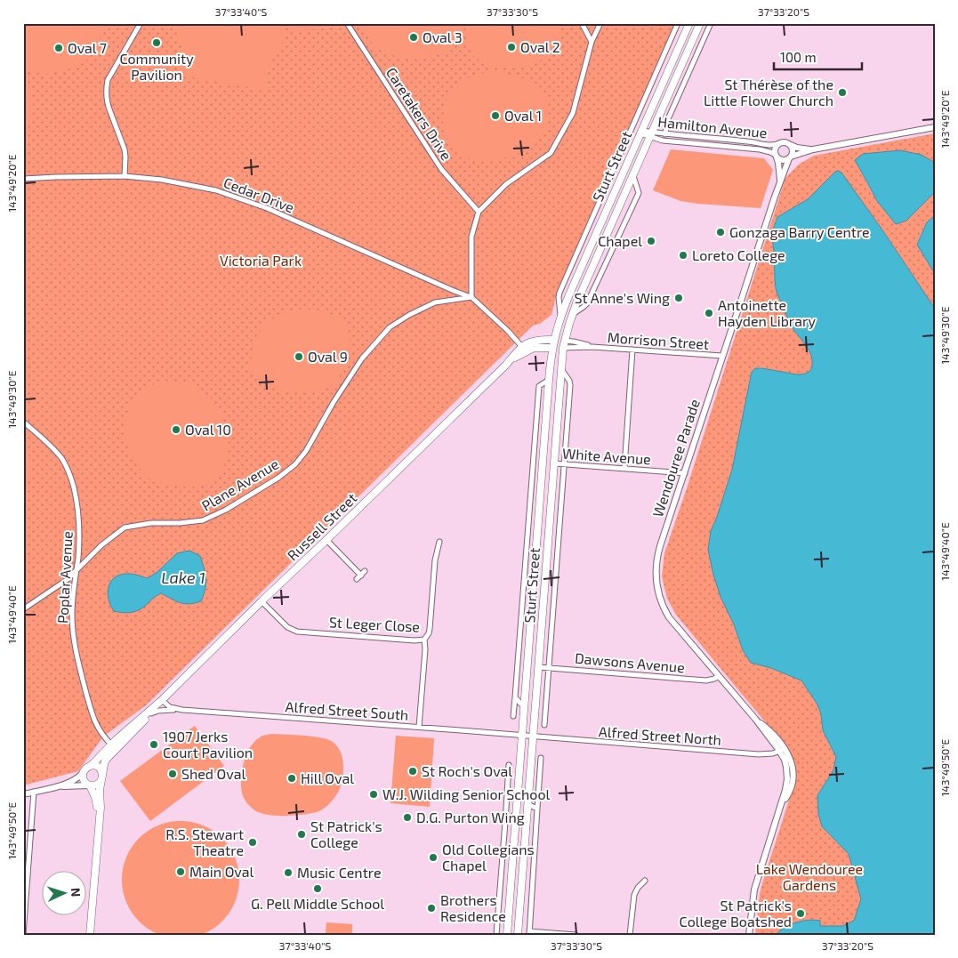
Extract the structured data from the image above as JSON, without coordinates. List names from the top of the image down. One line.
{"streets":{"main road":["Sturt Street","Russell Street"],"street":["Caretakers Drive","Hamilton Avenue","Cedar Drive","Morrison Street","White Avenue","Wendouree Parade","Plane Avenue","Poplar Avenue","St Leger Close","Dawsons Avenue","Alfred Street South","Alfred Street North"]},"crossings":[["Hamilton Avenue","Sturt Street"],["Hamilton Avenue","Wendouree Parade"],["Sturt Street","Morrison Street"],["Sturt Street","White Avenue"],["Sturt Street","Russell Street"],["Sturt Street","Dawsons Avenue"],["Sturt Street","Alfred Street South"],["Sturt Street","Alfred Street North"],["Cedar Drive","Plane Avenue"],["Morrison Street","Wendouree Parade"],["Morrison Street","Russell Street"],["White Avenue","Wendouree Parade"],["Wendouree Parade","Dawsons Avenue"],["Wendouree Parade","Alfred Street North"],["Plane Avenue","Poplar Avenue"],["Russell Street","Poplar Avenue"],["Russell Street","St Leger Close"],["Russell Street","Alfred Street South"],["Alfred Street South","Alfred Street North"]],"water":["Lake 1"],"parks":["Victoria Park","Lake Wendouree Gardens"],"places":["Oval 3","Community Pavilion","Oval 2","Oval 7","St Thérèse of the Little Flower Church","Oval 1","Gonzaga Barry Centre","Chapel","Loreto College","St Anne's Wing","Antoinette Hayden Library","Oval 9","Oval 10","1907 Jerks Court Pavilion","St Roch's Oval","Shed Oval","Hill Oval","W.J. Wilding Senior School","D.G. Purton Wing","St Patrick's College","R.S. Stewart Theatre","Old Collegians Chapel","Main Oval","Music Centre","G. Pell Middle School","Brothers Residence","St Patrick's College Boatshed"],"scale_bar":"100 m","north":"right","coordinates":["37°33'40\"S","37°33'30\"S","37°33'20\"S","143°49'20\"E","143°49'30\"E","143°49'40\"E","143°49'50\"E"]}
